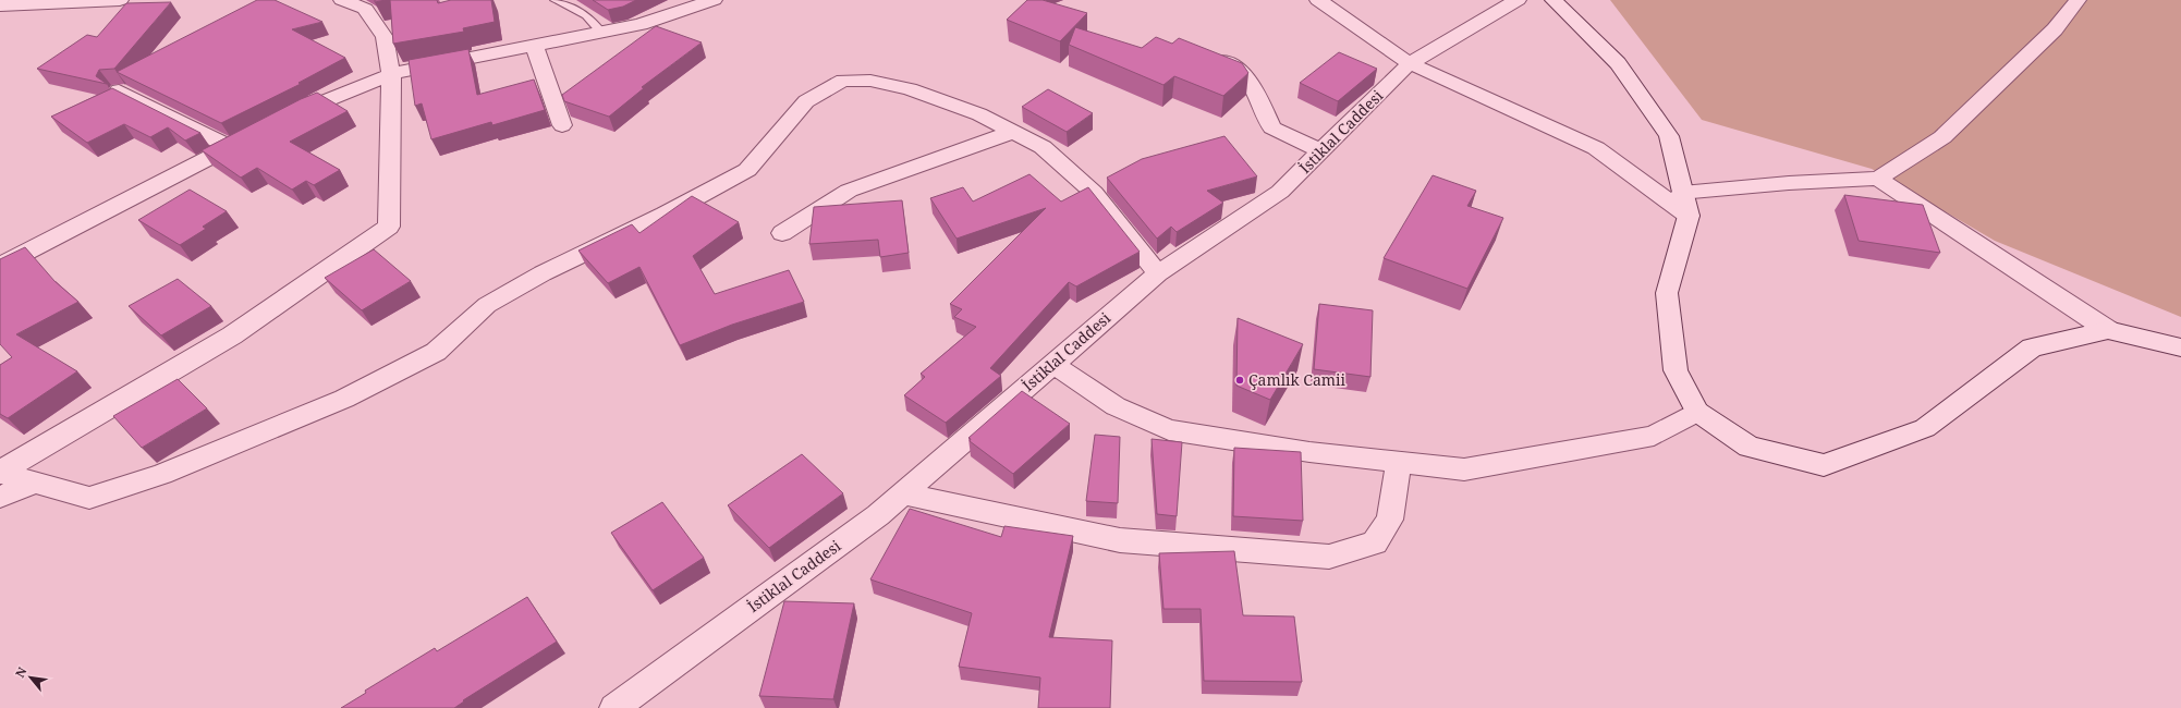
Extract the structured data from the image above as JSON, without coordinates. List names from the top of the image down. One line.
{"streets":{"street":["İstiklal Caddesi"]},"places":["Çamlık Camii"],"north":"top left"}
